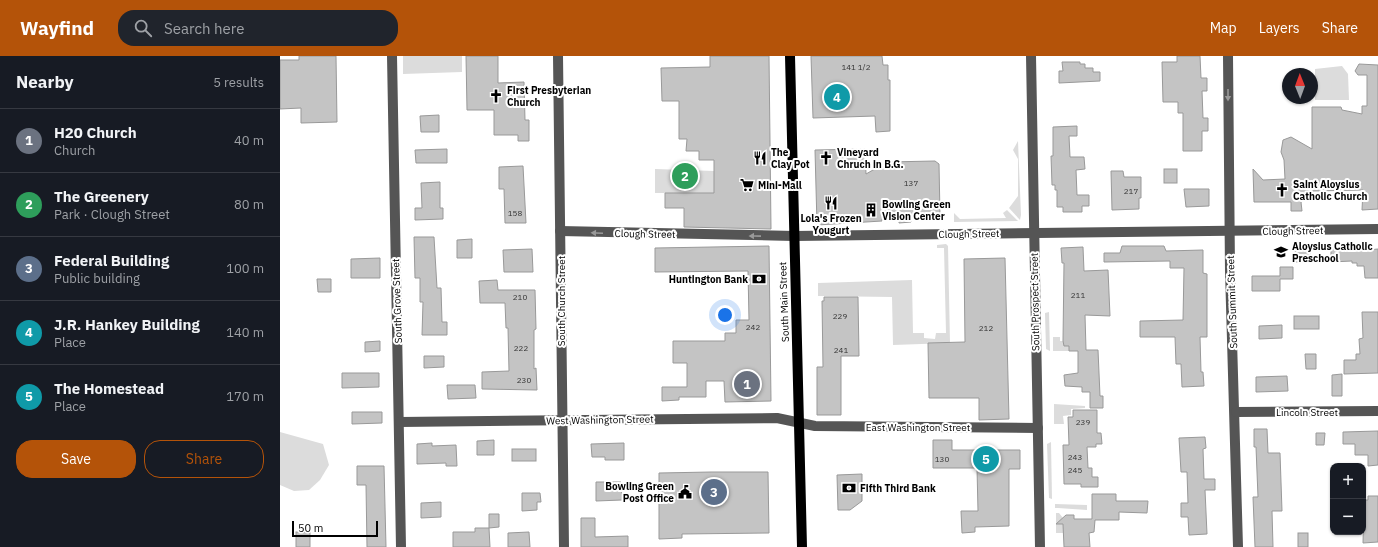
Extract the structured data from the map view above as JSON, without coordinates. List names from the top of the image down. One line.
{"streets":{"main road":["South Main Street"],"street":["Clough Street","South Grove Street","South Church Street","South Prospect Street","South Summit Street","Lincoln Street","West Washington Street","East Washington Street"]},"crossings":[["Clough Street","South Church Street"],["Clough Street","South Main Street"],["Clough Street","South Prospect Street"],["Clough Street","South Summit Street"],["South Grove Street","West Washington Street"],["South Church Street","West Washington Street"],["South Main Street","West Washington Street"],["South Main Street","East Washington Street"],["South Prospect Street","East Washington Street"],["South Summit Street","Lincoln Street"],["West Washington Street","East Washington Street"]],"one_way":["South Summit Street"],"places":{"church":["First Presbyterian Church","Vineyard Chruch in B.G.","Saint Aloysius Catholic Church"],"restaurant":["The Clay Pot","Lola's Frozen Yougurt"],"supermarket":["Mini-Mall"],"building":["Bowling Green Vision Center"],"school or university":["Aloysius Catholic Preschool"],"bank":["Huntington Bank","Fifth Third Bank"],"public building":["Bowling Green Post Office"]},"house_numbers":["141 1/2","137","217","158","211","210","229","242","212","222","241","230","239","243","130","245"],"scale_bar":"50 m","north":"top","page":{"header":"Wayfind","search":"Search here","nav":["Map","Layers","Share"],"heading":["Nearby","5 results"],"pins":["4","2","1","5","3"],"list":[{"mark":"1","name":"H20 Church","note":"Church","value":"40 m"},{"mark":"2","name":"The Greenery","note":"Park · Clough Street","value":"80 m"},{"mark":"3","name":"Federal Building","note":"Public building","value":"100 m"},{"mark":"4","name":"J.R. Hankey Building","note":"Place","value":"140 m"},{"mark":"5","name":"The Homestead","note":"Place","value":"170 m"}],"buttons":["Save","Share"],"map_buttons":["+","−"],"scale":"50 m"}}
